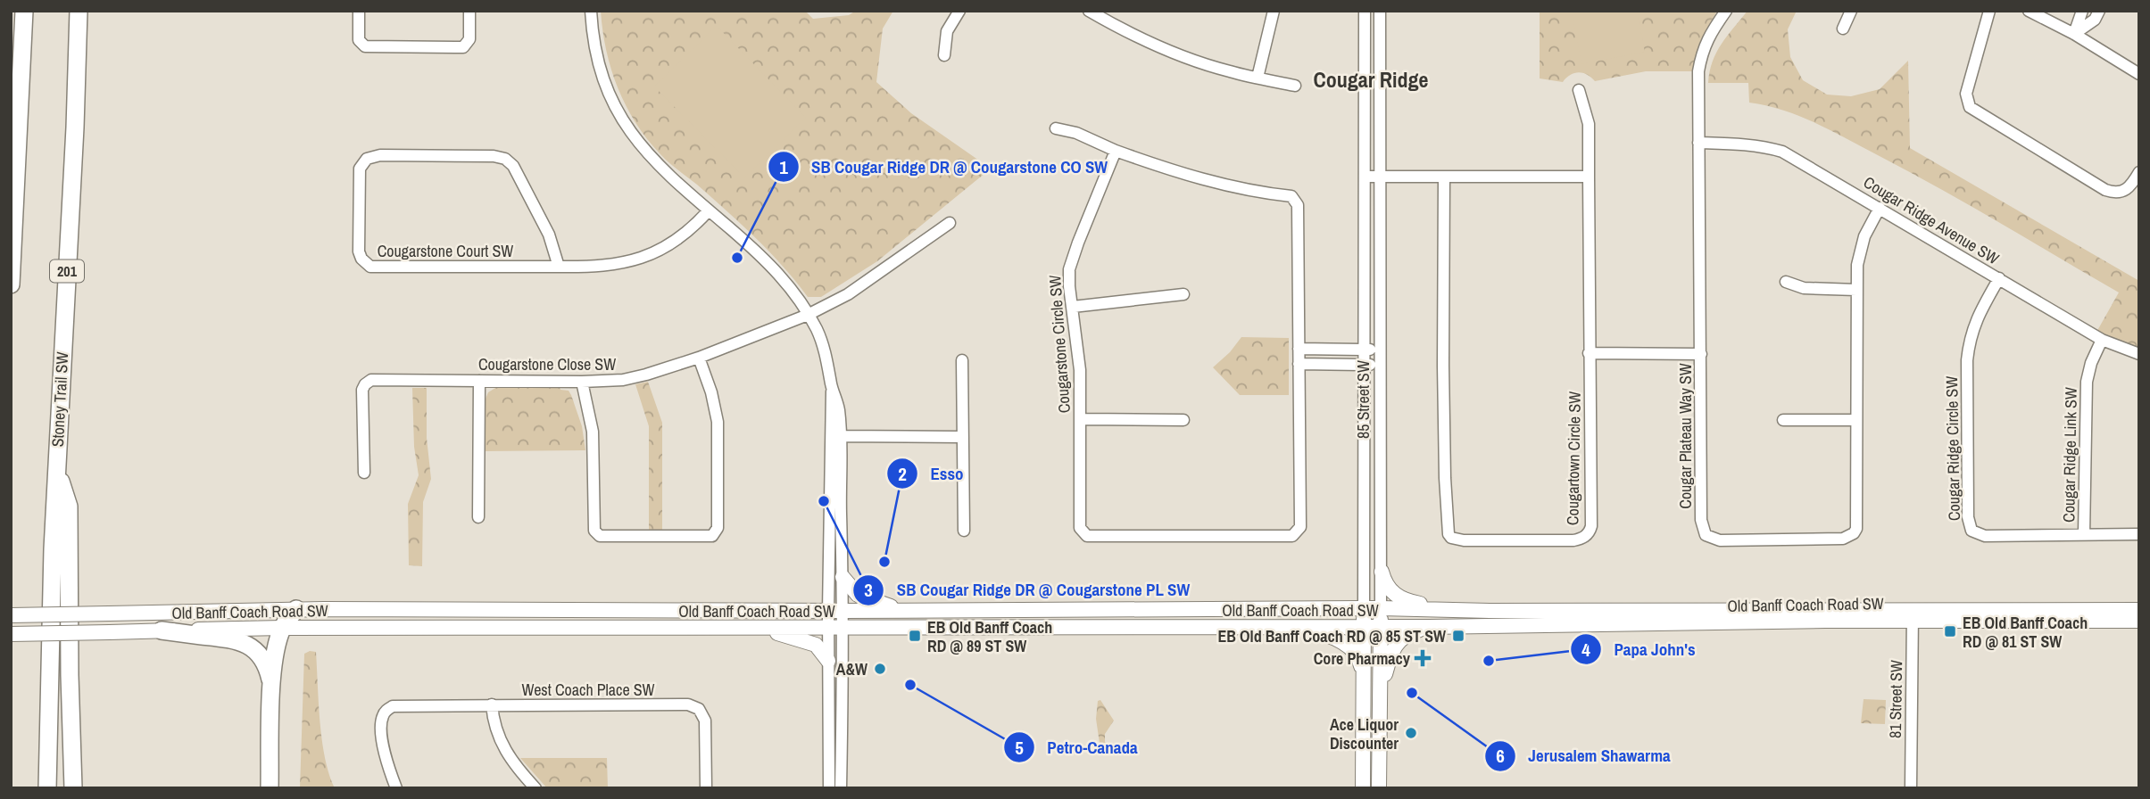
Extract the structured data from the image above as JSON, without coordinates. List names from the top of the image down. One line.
{"streets":{"highway":["201","Stoney Trail SW"],"main road":["85 Street SW","Old Banff Coach Road SW"],"street":["Cougar Ridge Avenue SW","Cougarstone Court SW","Cougarstone Circle SW","Cougarstone Close SW","Cougar Plateau Way SW","Cougar Ridge Circle SW","Cougar Ridge Link SW","Cougartown Circle SW","West Coach Place SW","81 Street SW"]},"crossings":[["Cougar Ridge Avenue SW","Cougar Plateau Way SW"],["Cougar Ridge Avenue SW","Cougar Ridge Circle SW"],["Cougar Ridge Avenue SW","Cougar Ridge Link SW"],["85 Street SW","Old Banff Coach Road SW"],["Cougar Ridge Circle SW","Cougar Ridge Link SW"],["Old Banff Coach Road SW","81 Street SW"]],"districts":["Cougar Ridge"],"places":{"other":["SB Cougar Ridge DR @ Cougarstone CO SW","SB Cougar Ridge DR @ Cougarstone PL SW","Esso","Papa John's","A&W","Petro-Canada","Jerusalem Shawarma","Ace Liquor Discounter"],"transit":["EB Old Banff Coach RD @ 81 ST SW","EB Old Banff Coach RD @ 89 ST SW","EB Old Banff Coach RD @ 85 ST SW"],"health":["Core Pharmacy"]}}
